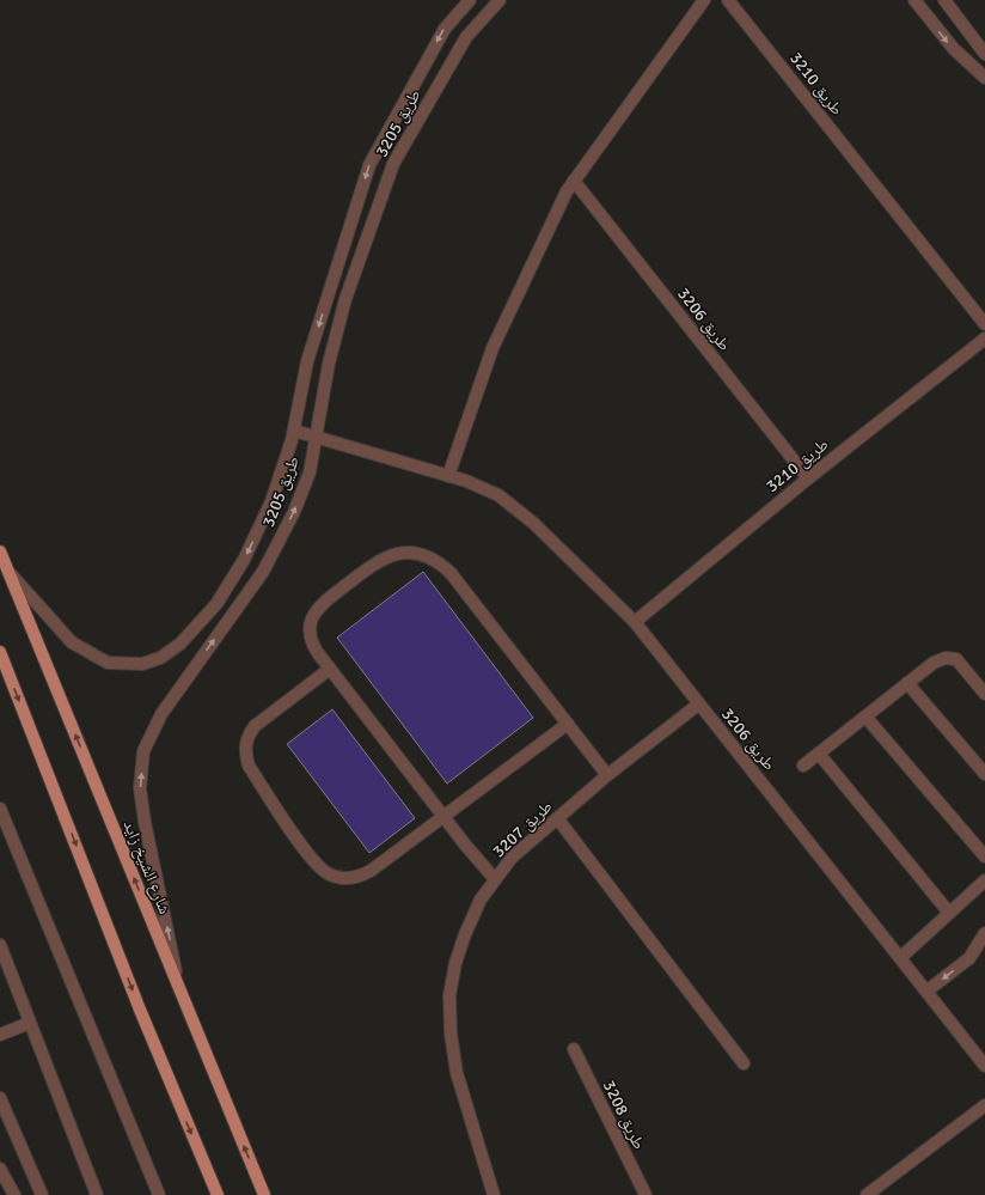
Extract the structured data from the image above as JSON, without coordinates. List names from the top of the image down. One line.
{"streets":{"main road":["شارع الشيخ زايد"],"street":["طريق 3210","طريق 3205","طريق 3206","طريق 3207","طريق 3208"]},"crossings":[["طريق 3210","طريق 3206"],["طريق 3205","طريق 3206"],["طريق 3205","شارع الشيخ زايد"],["طريق 3206","طريق 3207"]]}
